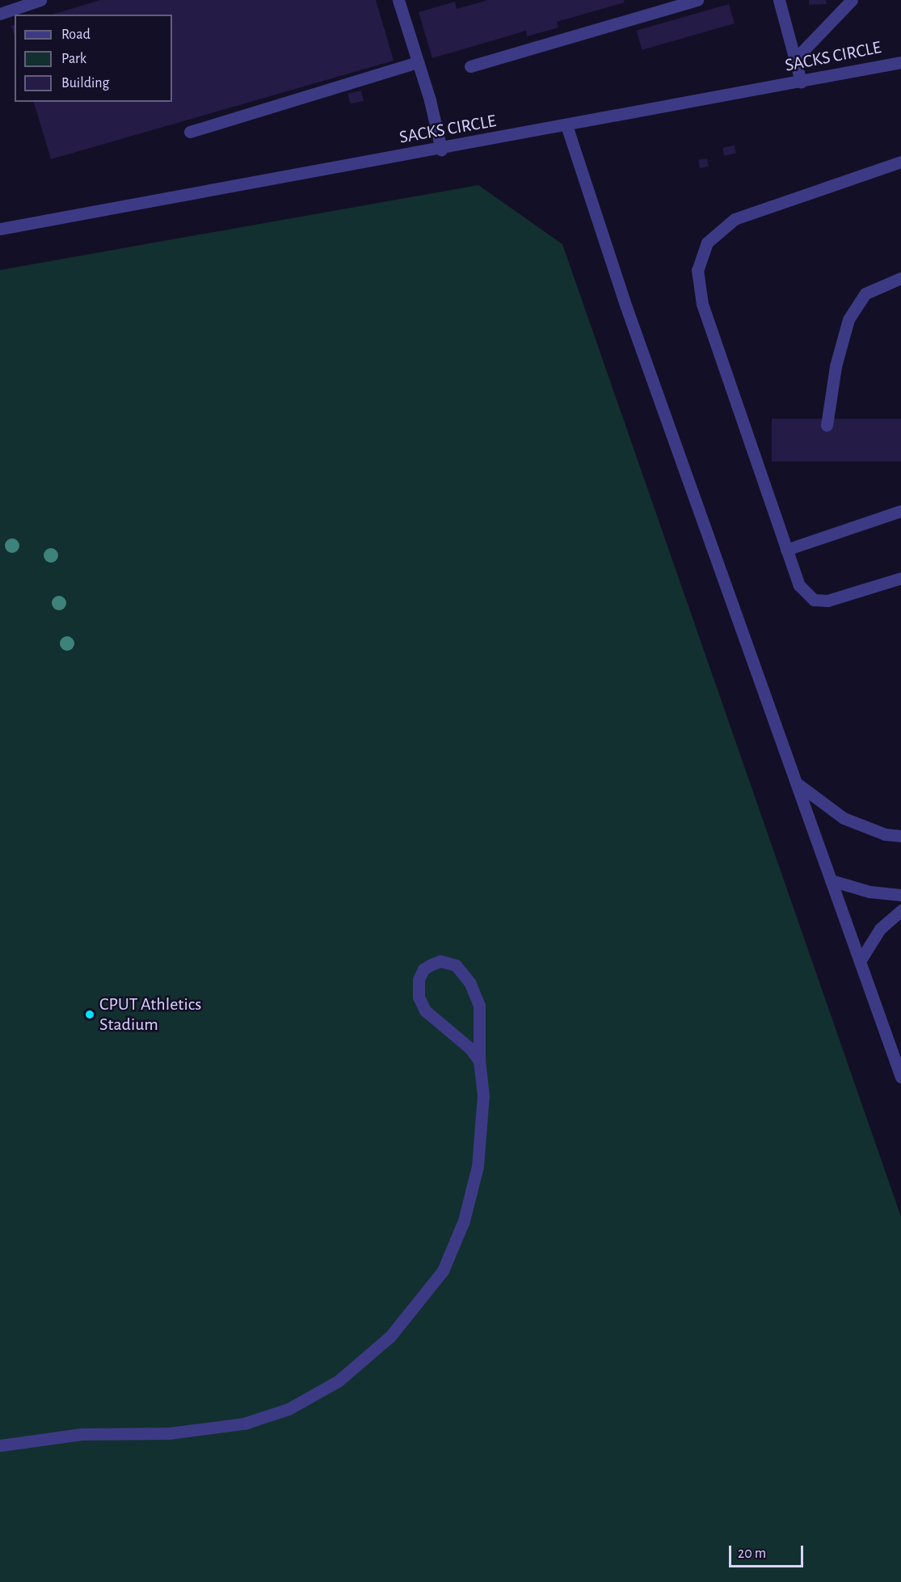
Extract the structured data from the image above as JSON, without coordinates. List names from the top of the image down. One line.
{"streets":{"street":["SACKS CIRCLE"]},"places":["CPUT Athletics Stadium"],"legend":["Road","Park","Building"],"scale_bar":"20 m"}
